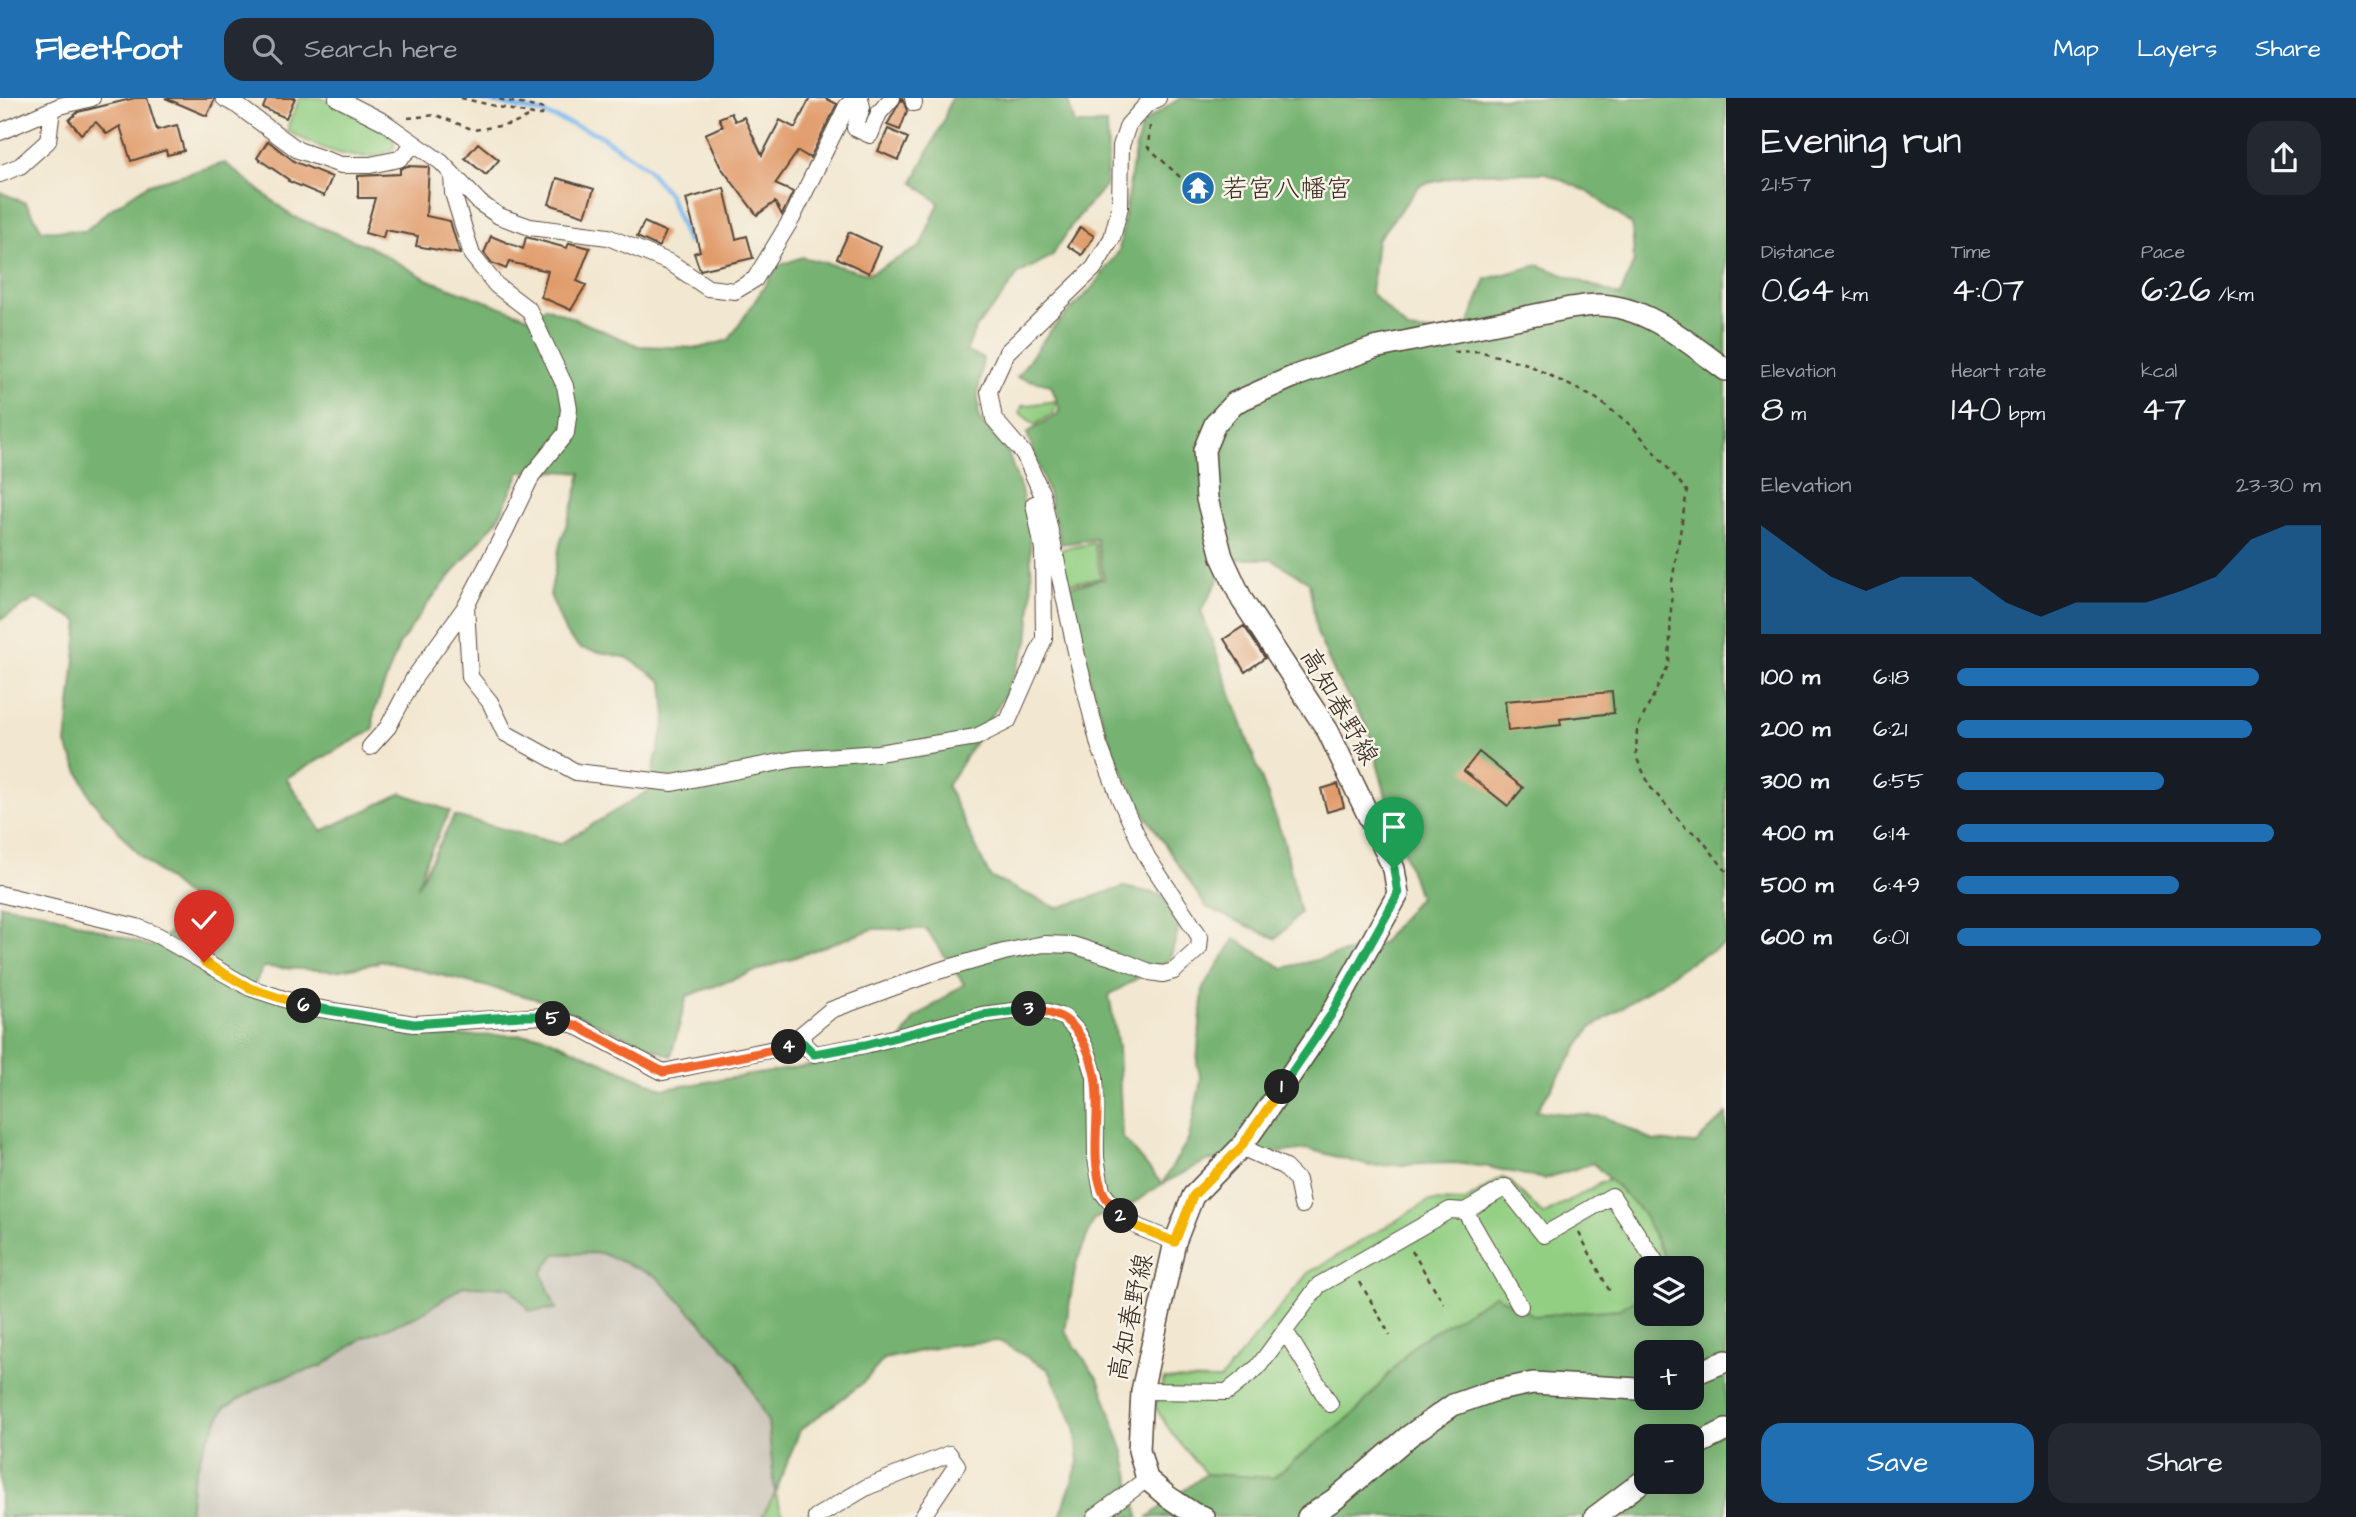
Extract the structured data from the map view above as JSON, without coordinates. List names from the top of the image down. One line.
{"streets":{"main road":["高知春野線"]},"places":{"temple":["若宮八幡宮"]},"page":{"header":"Fleetfoot","search":"Search here","nav":["Map","Layers","Share"],"heading":["Evening run","21:57"],"stats":[["Distance","0.64 km"],["Time","4:07"],["Pace","6:26 /km"],["Elevation","8 m"],["Heart rate","140 bpm"],["kcal","47"]],"chart":["Elevation","23–30 m"],"list":[{"name":"100 m","note":"6:18"},{"name":"200 m","note":"6:21"},{"name":"300 m","note":"6:55"},{"name":"400 m","note":"6:14"},{"name":"500 m","note":"6:49"},{"name":"600 m","note":"6:01"}],"pins":["6","3","5","4","1","2"],"map_buttons":["+","−"],"buttons":["Save","Share"]}}
